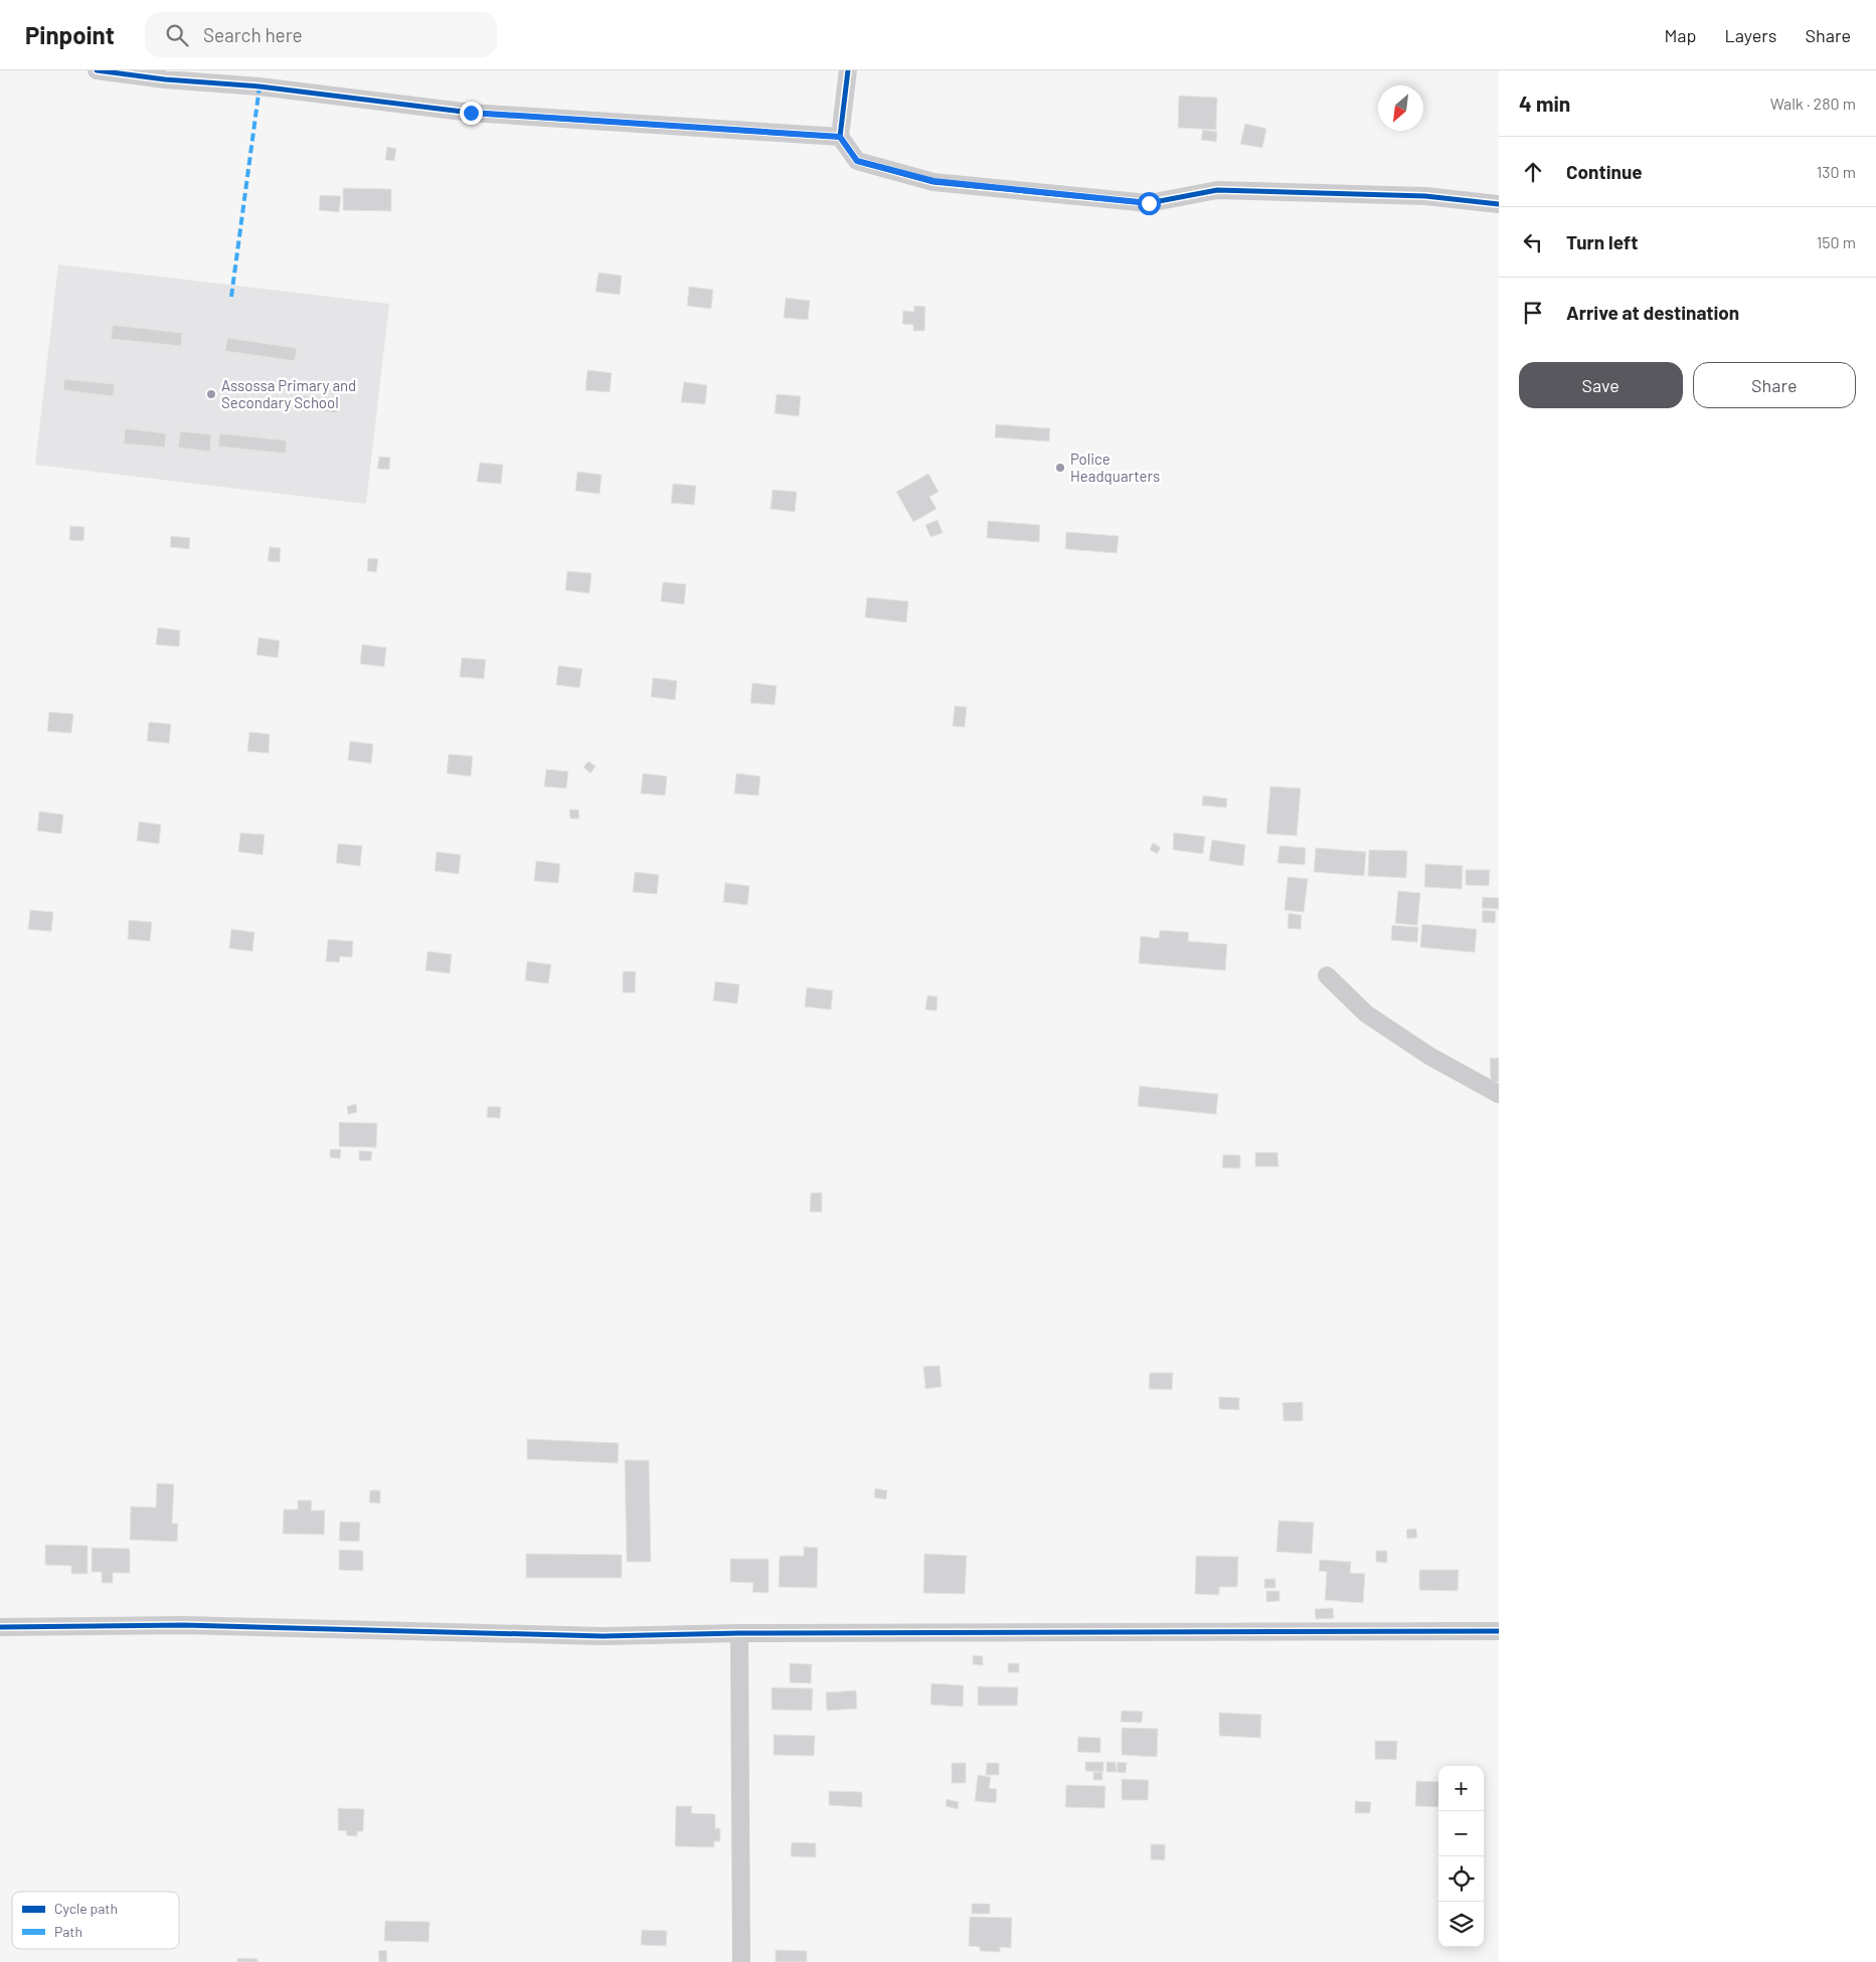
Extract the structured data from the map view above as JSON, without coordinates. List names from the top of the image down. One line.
{"places":["Assossa Primary and Secondary School","Police Headquarters"],"legend":["Cycle path","Path"],"north":"bottom left","page":{"header":"Pinpoint","search":"Search here","nav":["Map","Layers","Share"],"heading":["4 min","Walk · 280 m"],"list":[["Continue","130 m"],["Turn left","150 m"],"Arrive at destination"],"buttons":["Save","Share"],"map_buttons":["+","−"]}}
